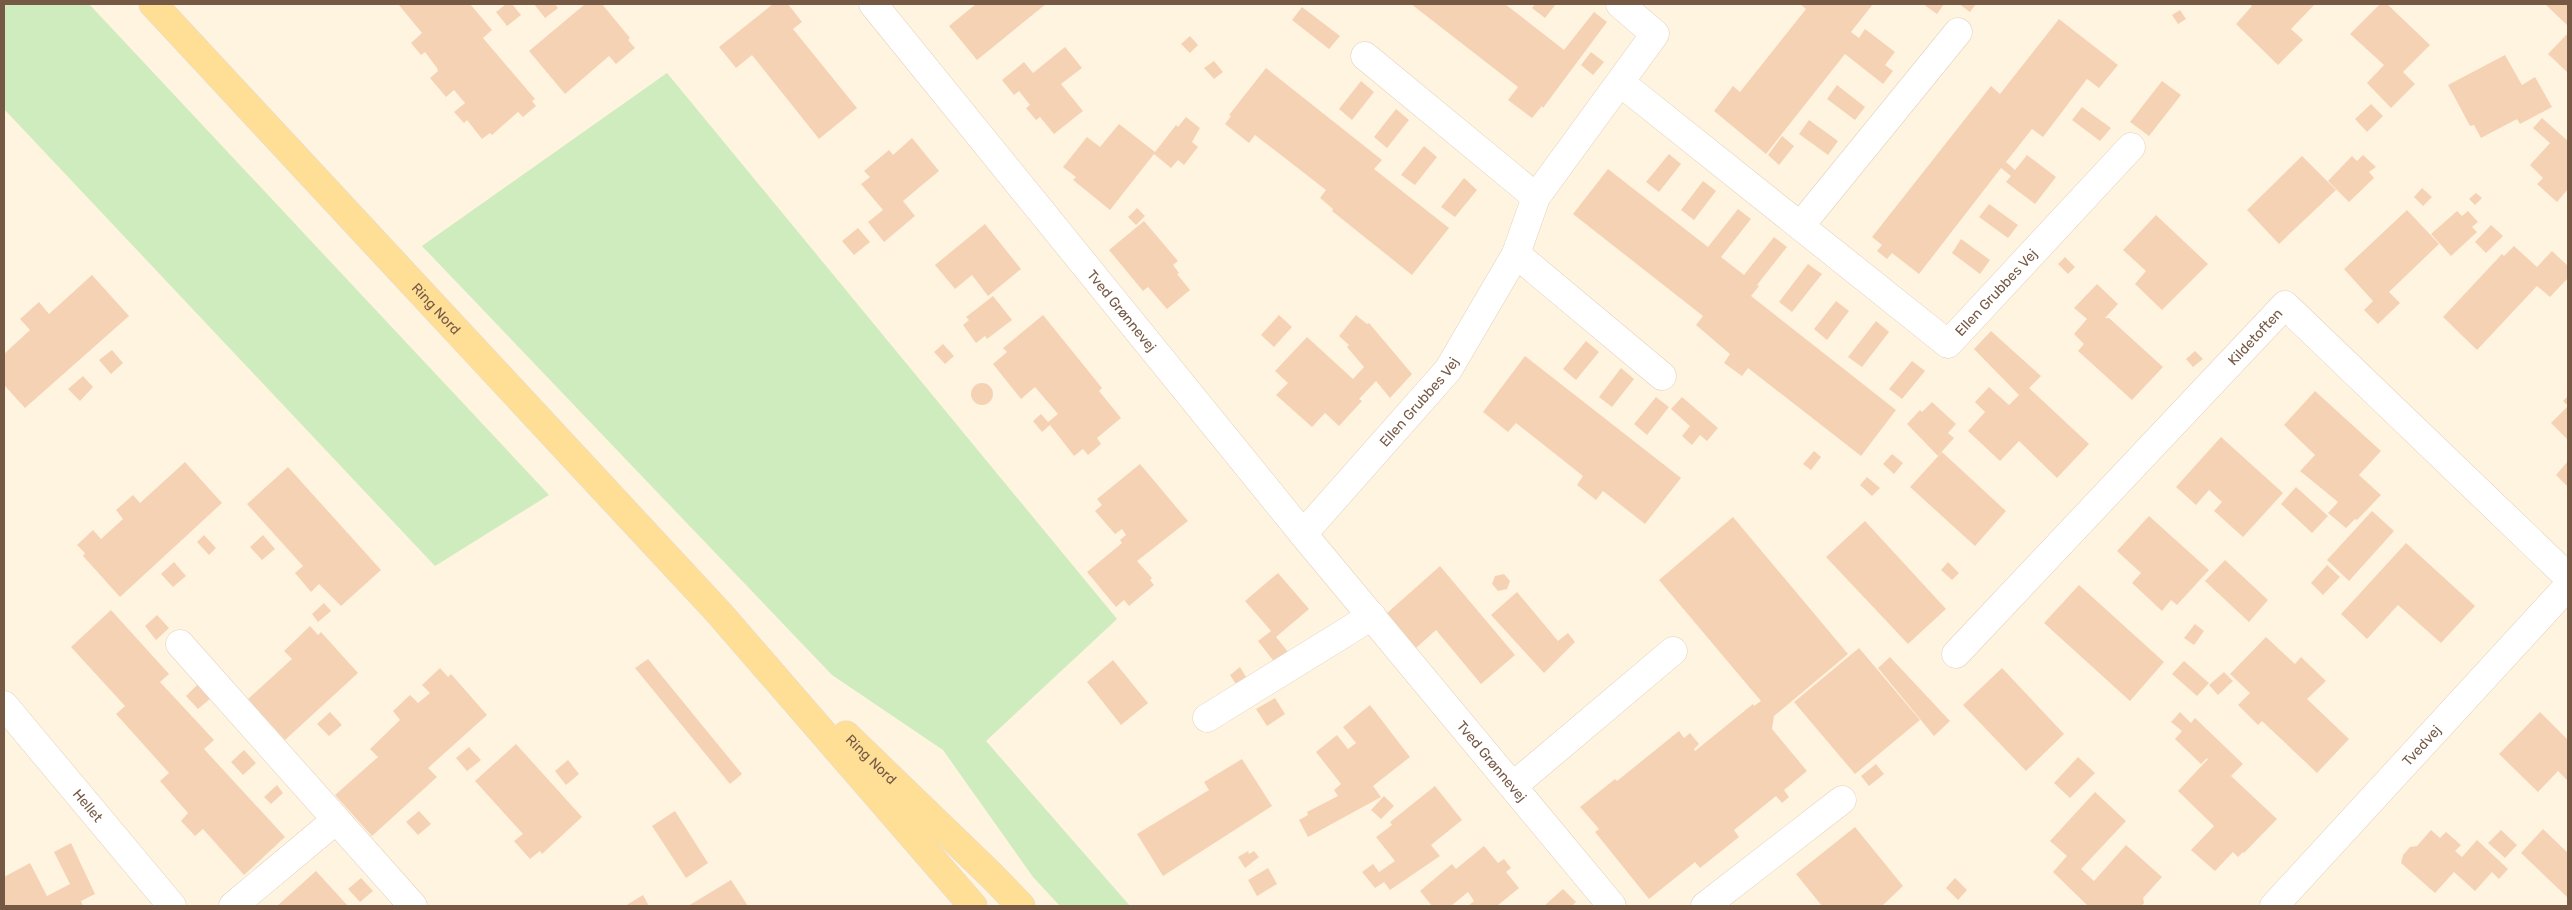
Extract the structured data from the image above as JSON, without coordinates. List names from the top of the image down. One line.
{"streets":{"main road":["Ring Nord"],"street":["Ellen Grubbes Vej","Tved Grønnevej","Kildetoften","Tvedvej","Hellet"]},"crossings":[["Ellen Grubbes Vej","Tved Grønnevej"]]}
